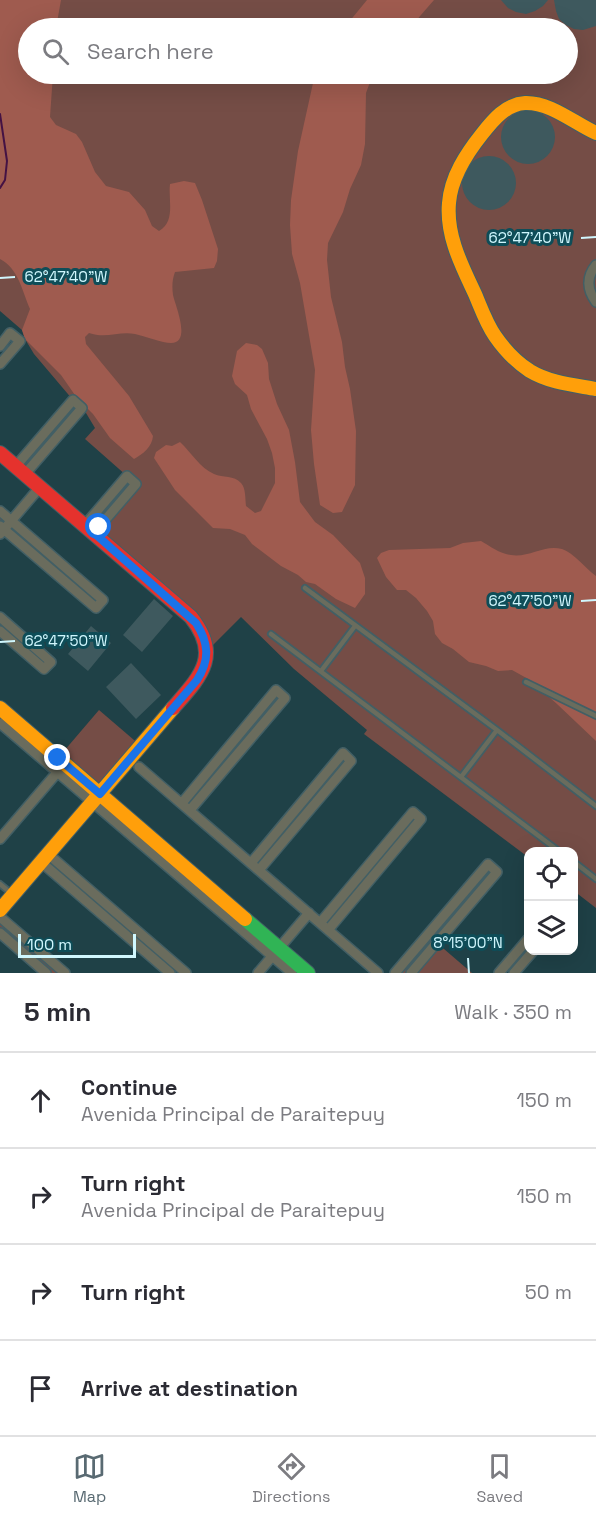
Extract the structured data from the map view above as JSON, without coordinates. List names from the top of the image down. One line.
{"scale_bar":"100 m","page":{"search":"Search here","scale":"100 m","heading":["5 min","Walk · 350 m"],"list":[["Continue","Avenida Principal de Paraitepuy","150 m"],["Turn right","Avenida Principal de Paraitepuy","150 m"],["Turn right","50 m"],"Arrive at destination"],"nav":["Map","Directions","Saved"]},"coordinates":["62°47'40\"W","62°47'50\"W","8°15'00\"N"]}
